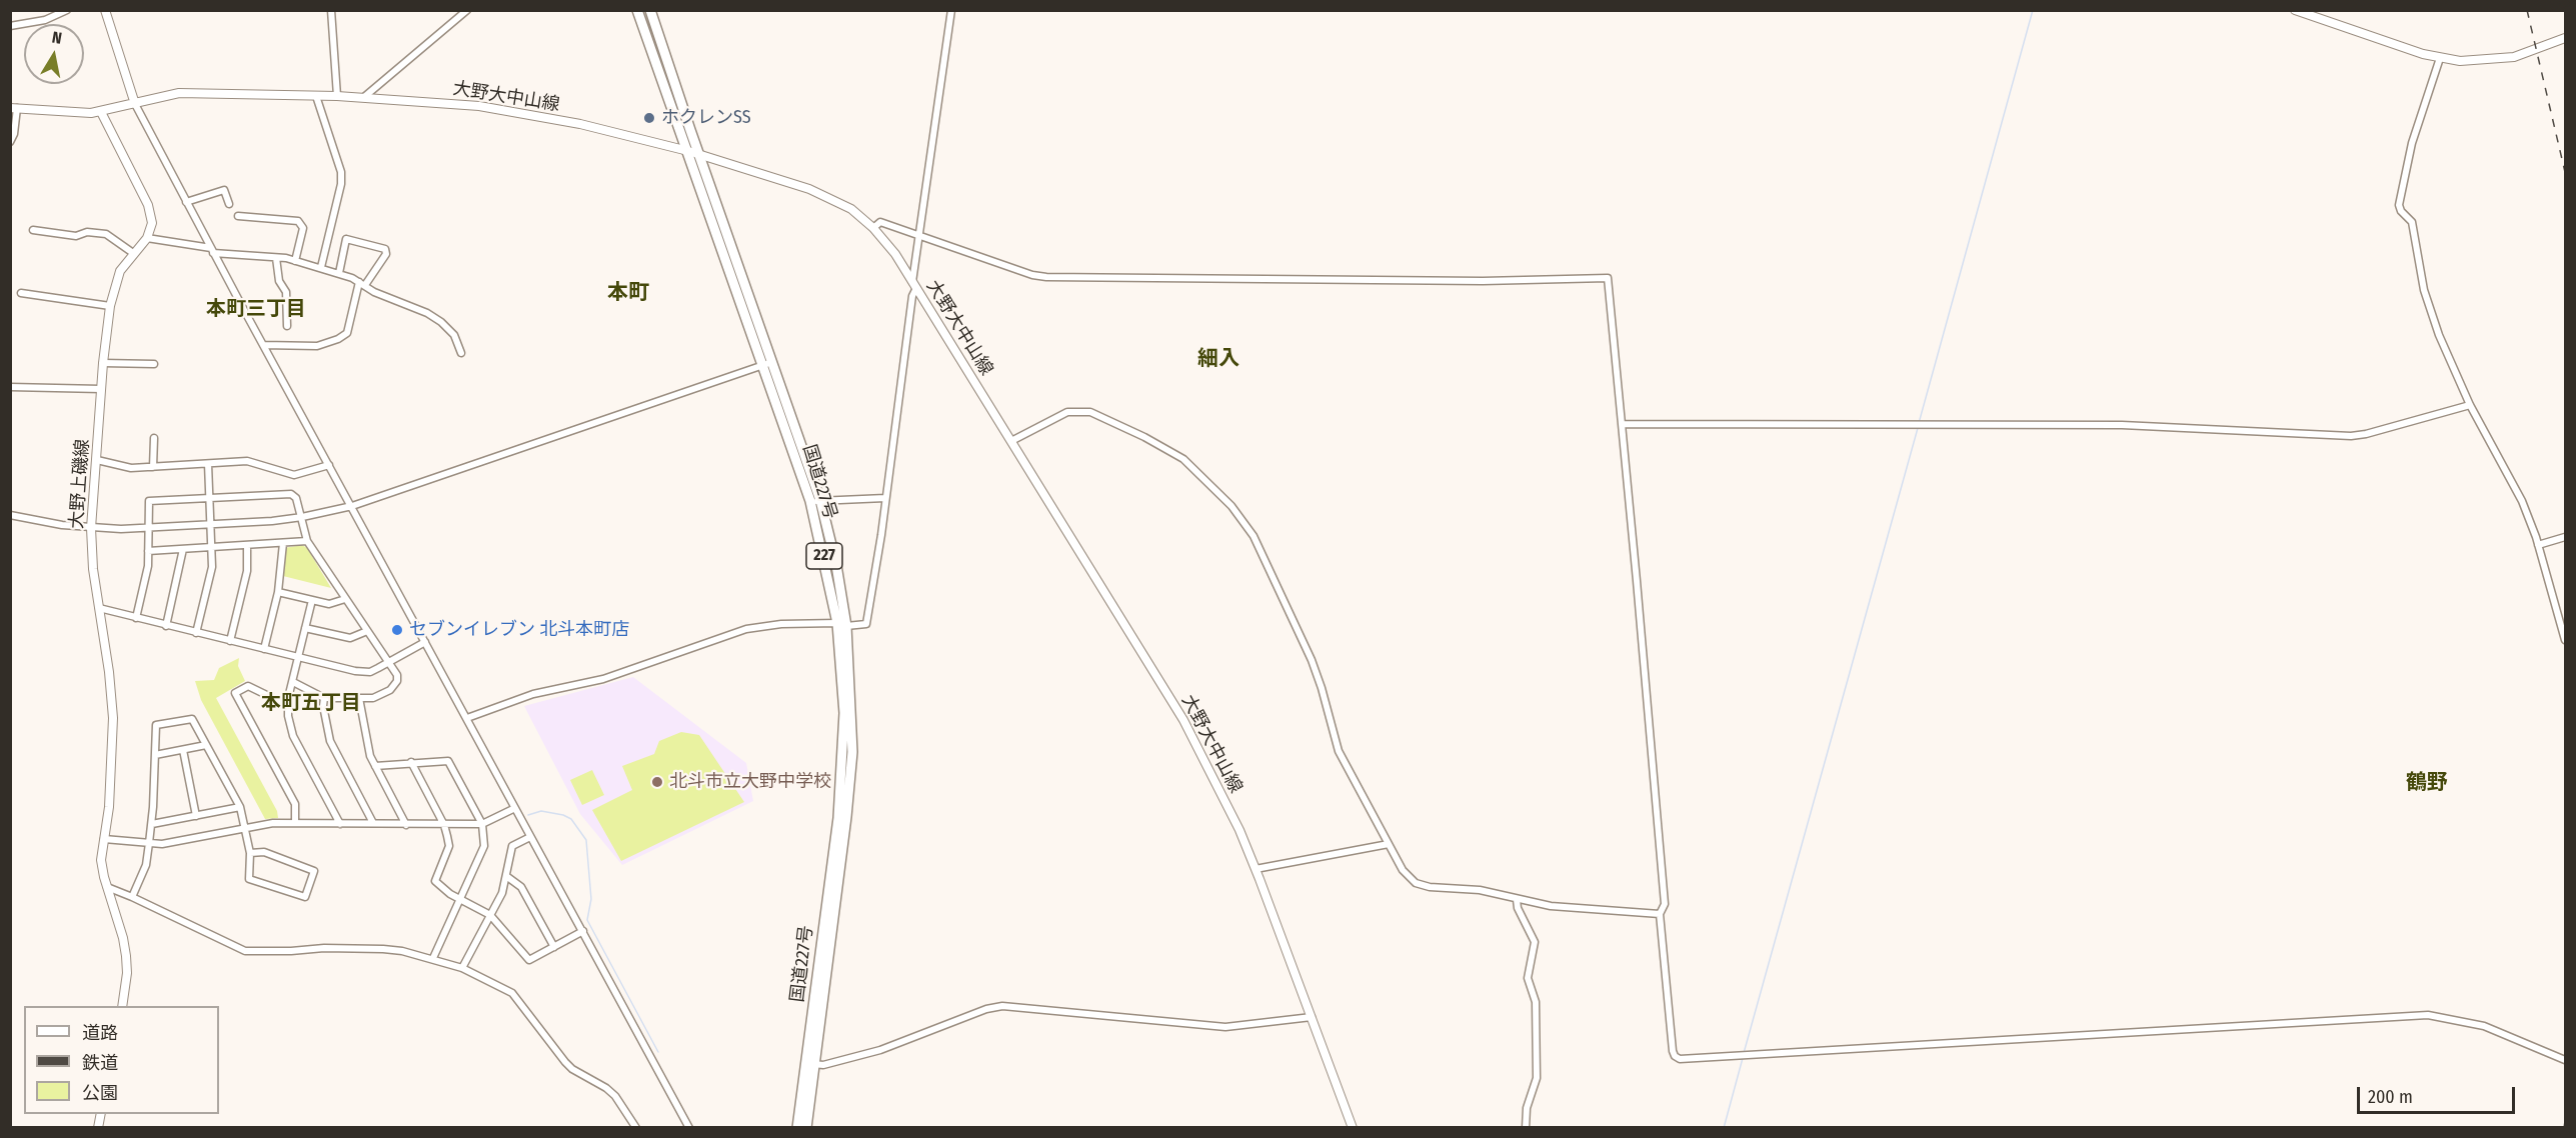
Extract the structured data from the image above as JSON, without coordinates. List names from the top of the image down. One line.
{"streets":{"highway":["国道227号","227"],"main road":["大野大中山線","大野上磯線"]},"crossings":[["大野大中山線","国道227号"]],"districts":["本町","本町三丁目","細入","本町五丁目","鶴野"],"places":["ホクレンSS","セブンイレブン 北斗本町店","北斗市立大野中学校"],"legend":["道路","鉄道","公園"],"scale_bar":"200 m","north":"top"}
